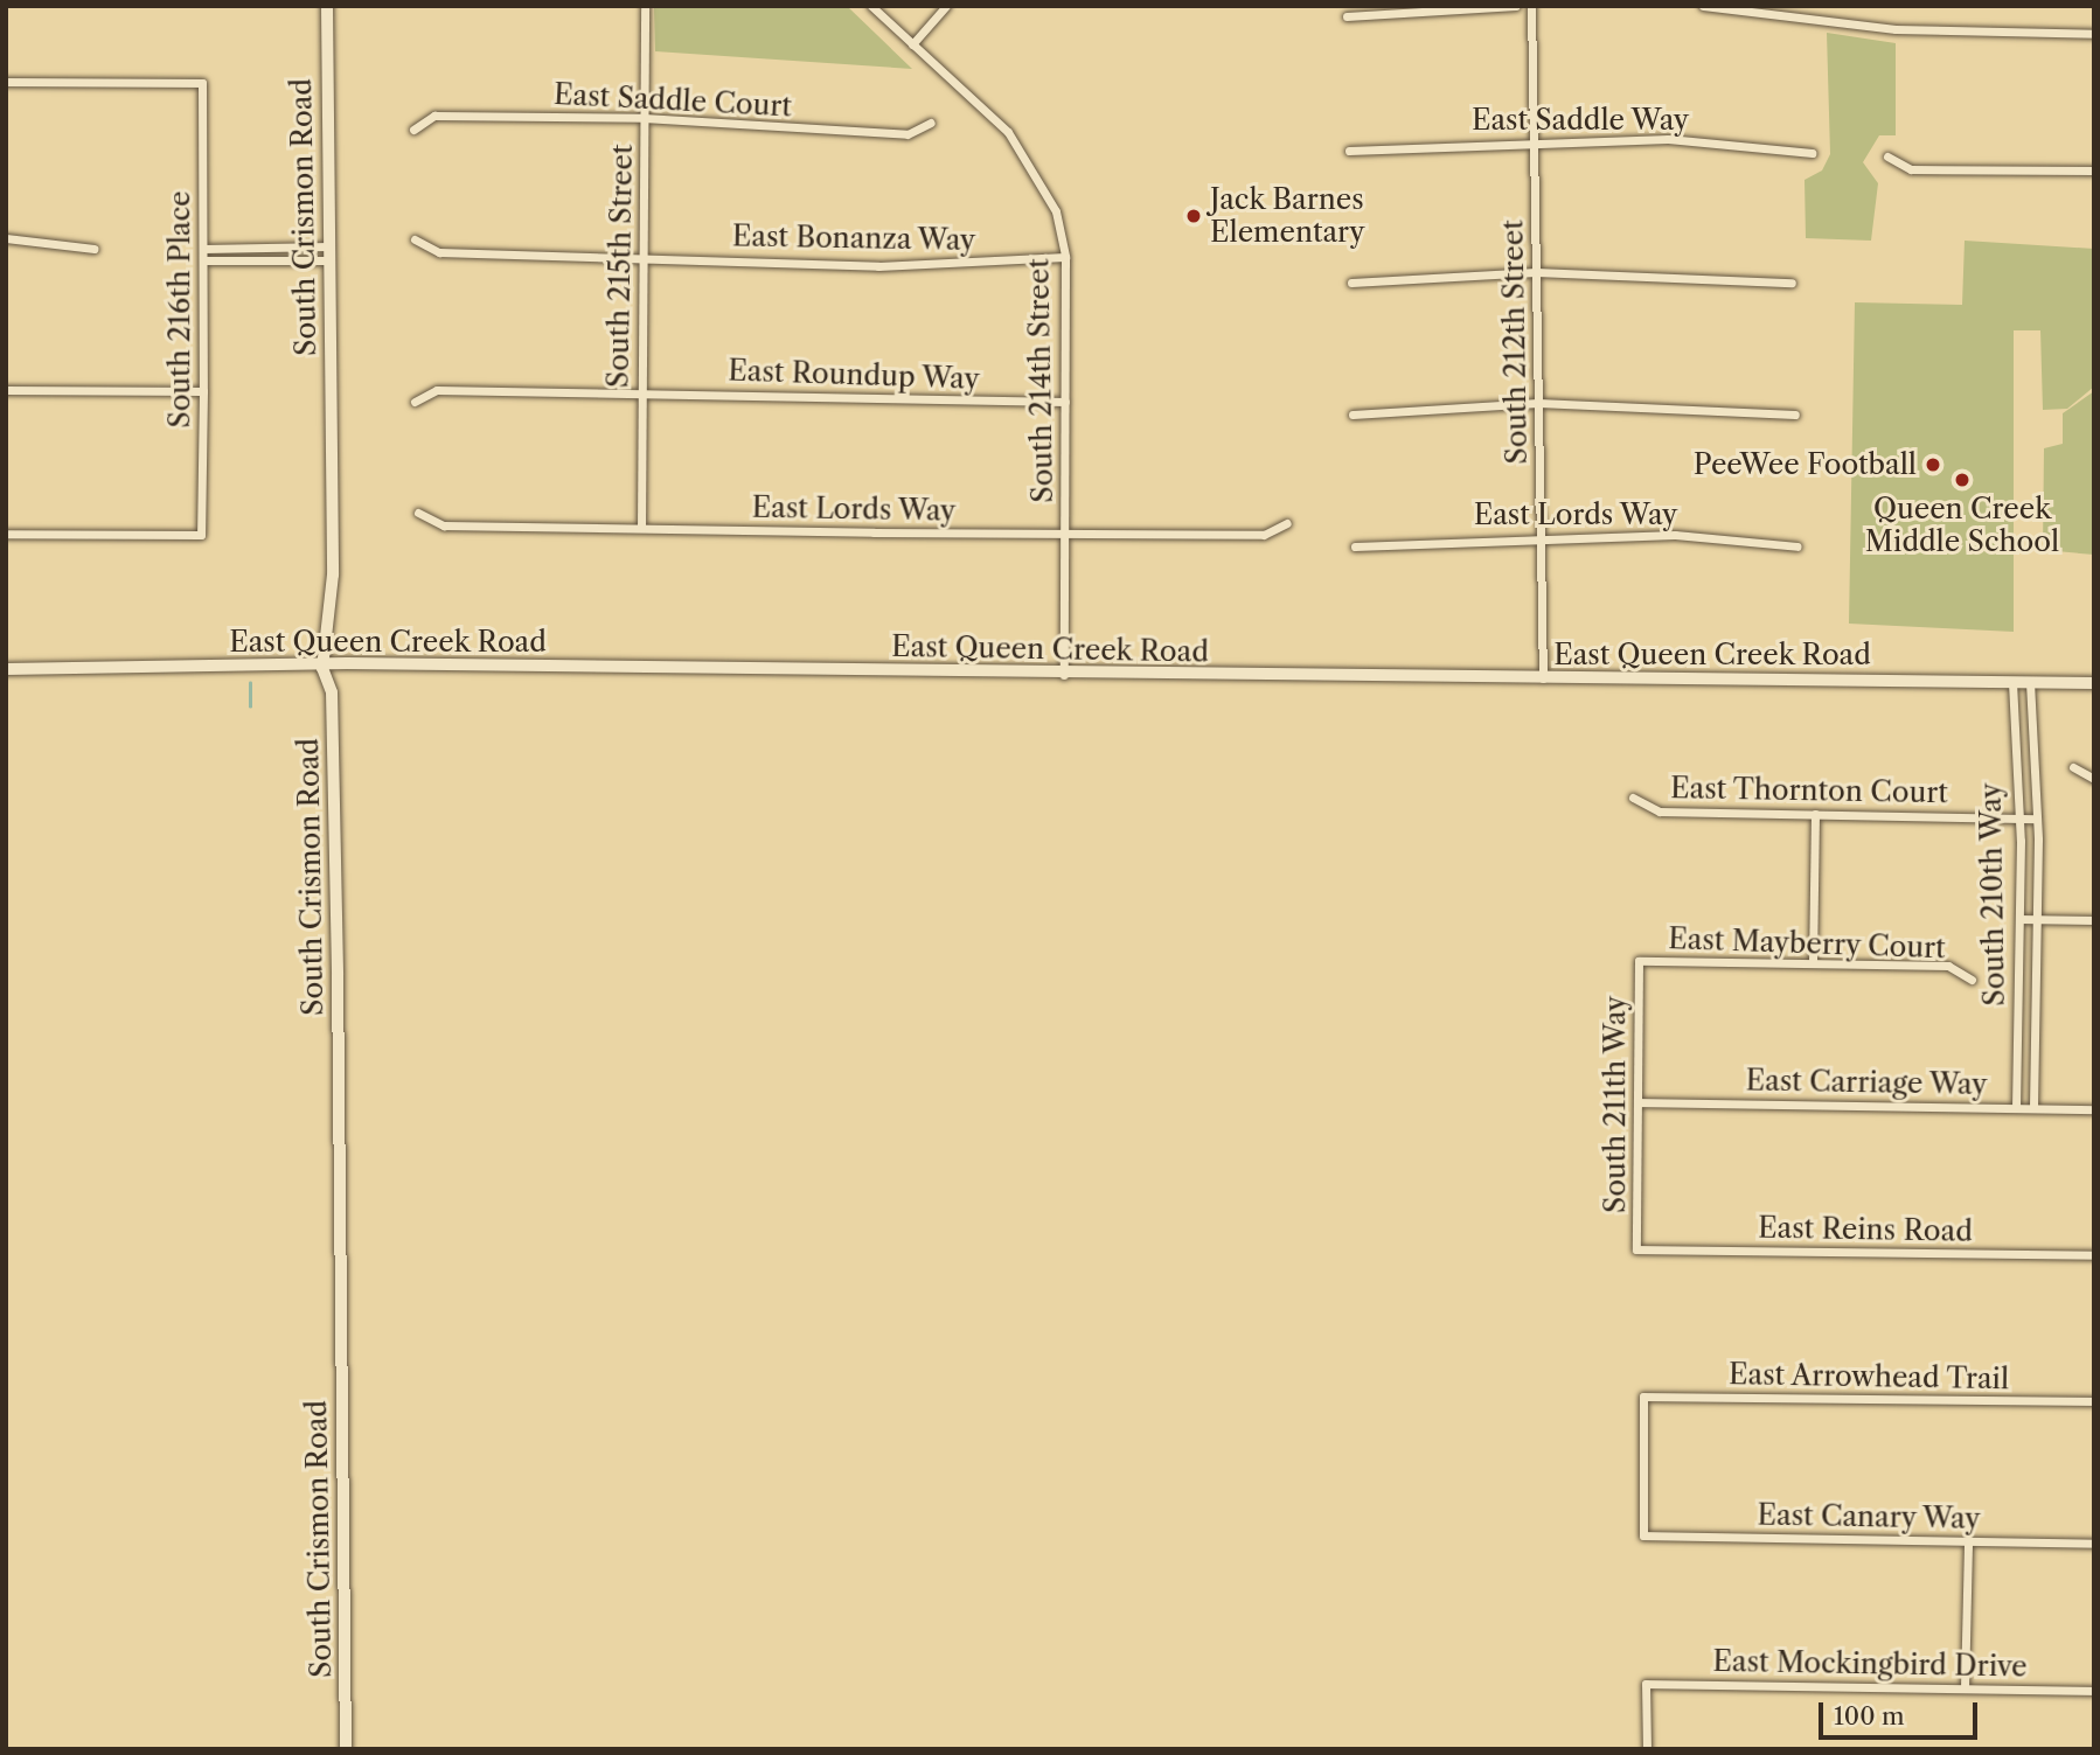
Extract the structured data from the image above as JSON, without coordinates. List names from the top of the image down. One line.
{"streets":{"main road":["South Crismon Road","East Queen Creek Road"],"street":["East Saddle Court","East Saddle Way","East Bonanza Way","South 215th Street","South 216th Place","South 212th Street","East Roundup Way","South 214th Street","East Lords Way","East Thornton Court","South 210th Way","East Mayberry Court","East Carriage Way","South 211th Way","East Reins Road","East Arrowhead Trail","East Canary Way","East Mockingbird Drive"]},"crossings":[["East Saddle Court","South 215th Street"],["East Saddle Way","South 212th Street"],["South Crismon Road","East Queen Creek Road"],["East Bonanza Way","South 215th Street"],["East Bonanza Way","South 214th Street"],["South 215th Street","East Roundup Way"],["South 215th Street","East Lords Way"],["South 212th Street","East Lords Way"],["South 212th Street","East Queen Creek Road"],["East Roundup Way","South 214th Street"],["South 214th Street","East Lords Way"],["South 214th Street","East Queen Creek Road"],["East Queen Creek Road","South 210th Way"],["East Thornton Court","South 210th Way"],["South 210th Way","East Carriage Way"],["East Mayberry Court","South 211th Way"],["East Carriage Way","South 211th Way"],["South 211th Way","East Reins Road"],["East Arrowhead Trail","East Canary Way"]],"places":["Jack Barnes Elementary","PeeWee Football","Queen Creek Middle School"],"scale_bar":"100 m"}
